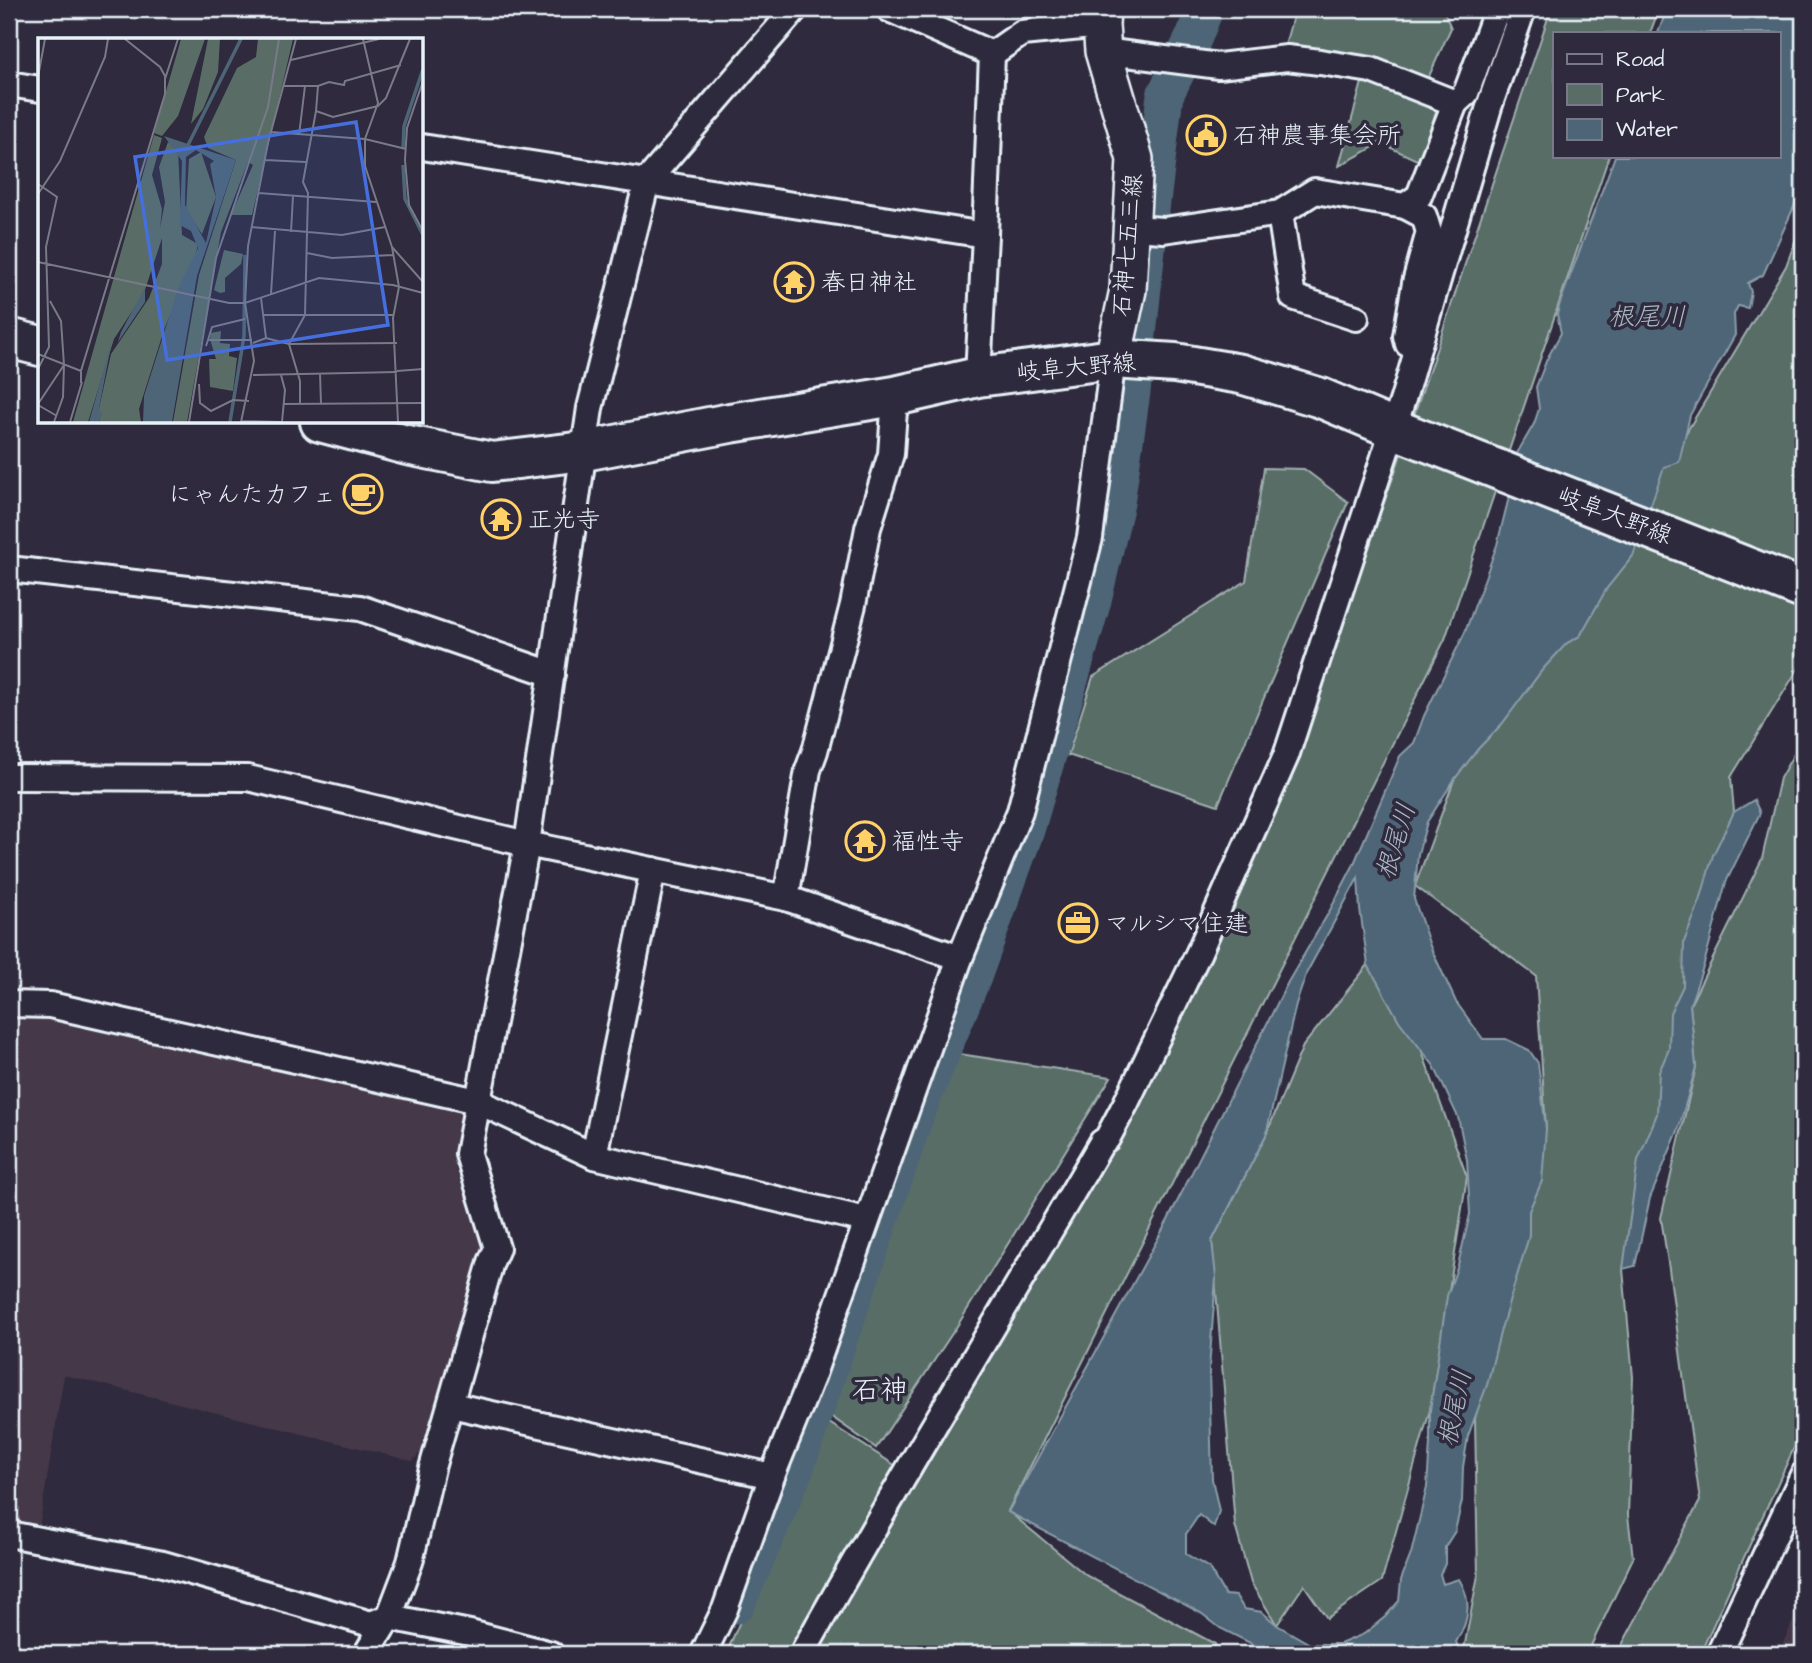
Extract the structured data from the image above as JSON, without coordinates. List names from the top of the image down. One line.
{"streets":{"main road":["石神七五三線","岐阜大野線"]},"crossings":[["石神七五三線","岐阜大野線"]],"districts":["石神"],"water":["根尾川"],"places":{"public building":["石神農事集会所"],"temple":["春日神社","正光寺","福性寺"],"cafe":["にゃんたカフェ"],"office":["マルシマ住建"]},"legend":["Road","Park","Water"]}
